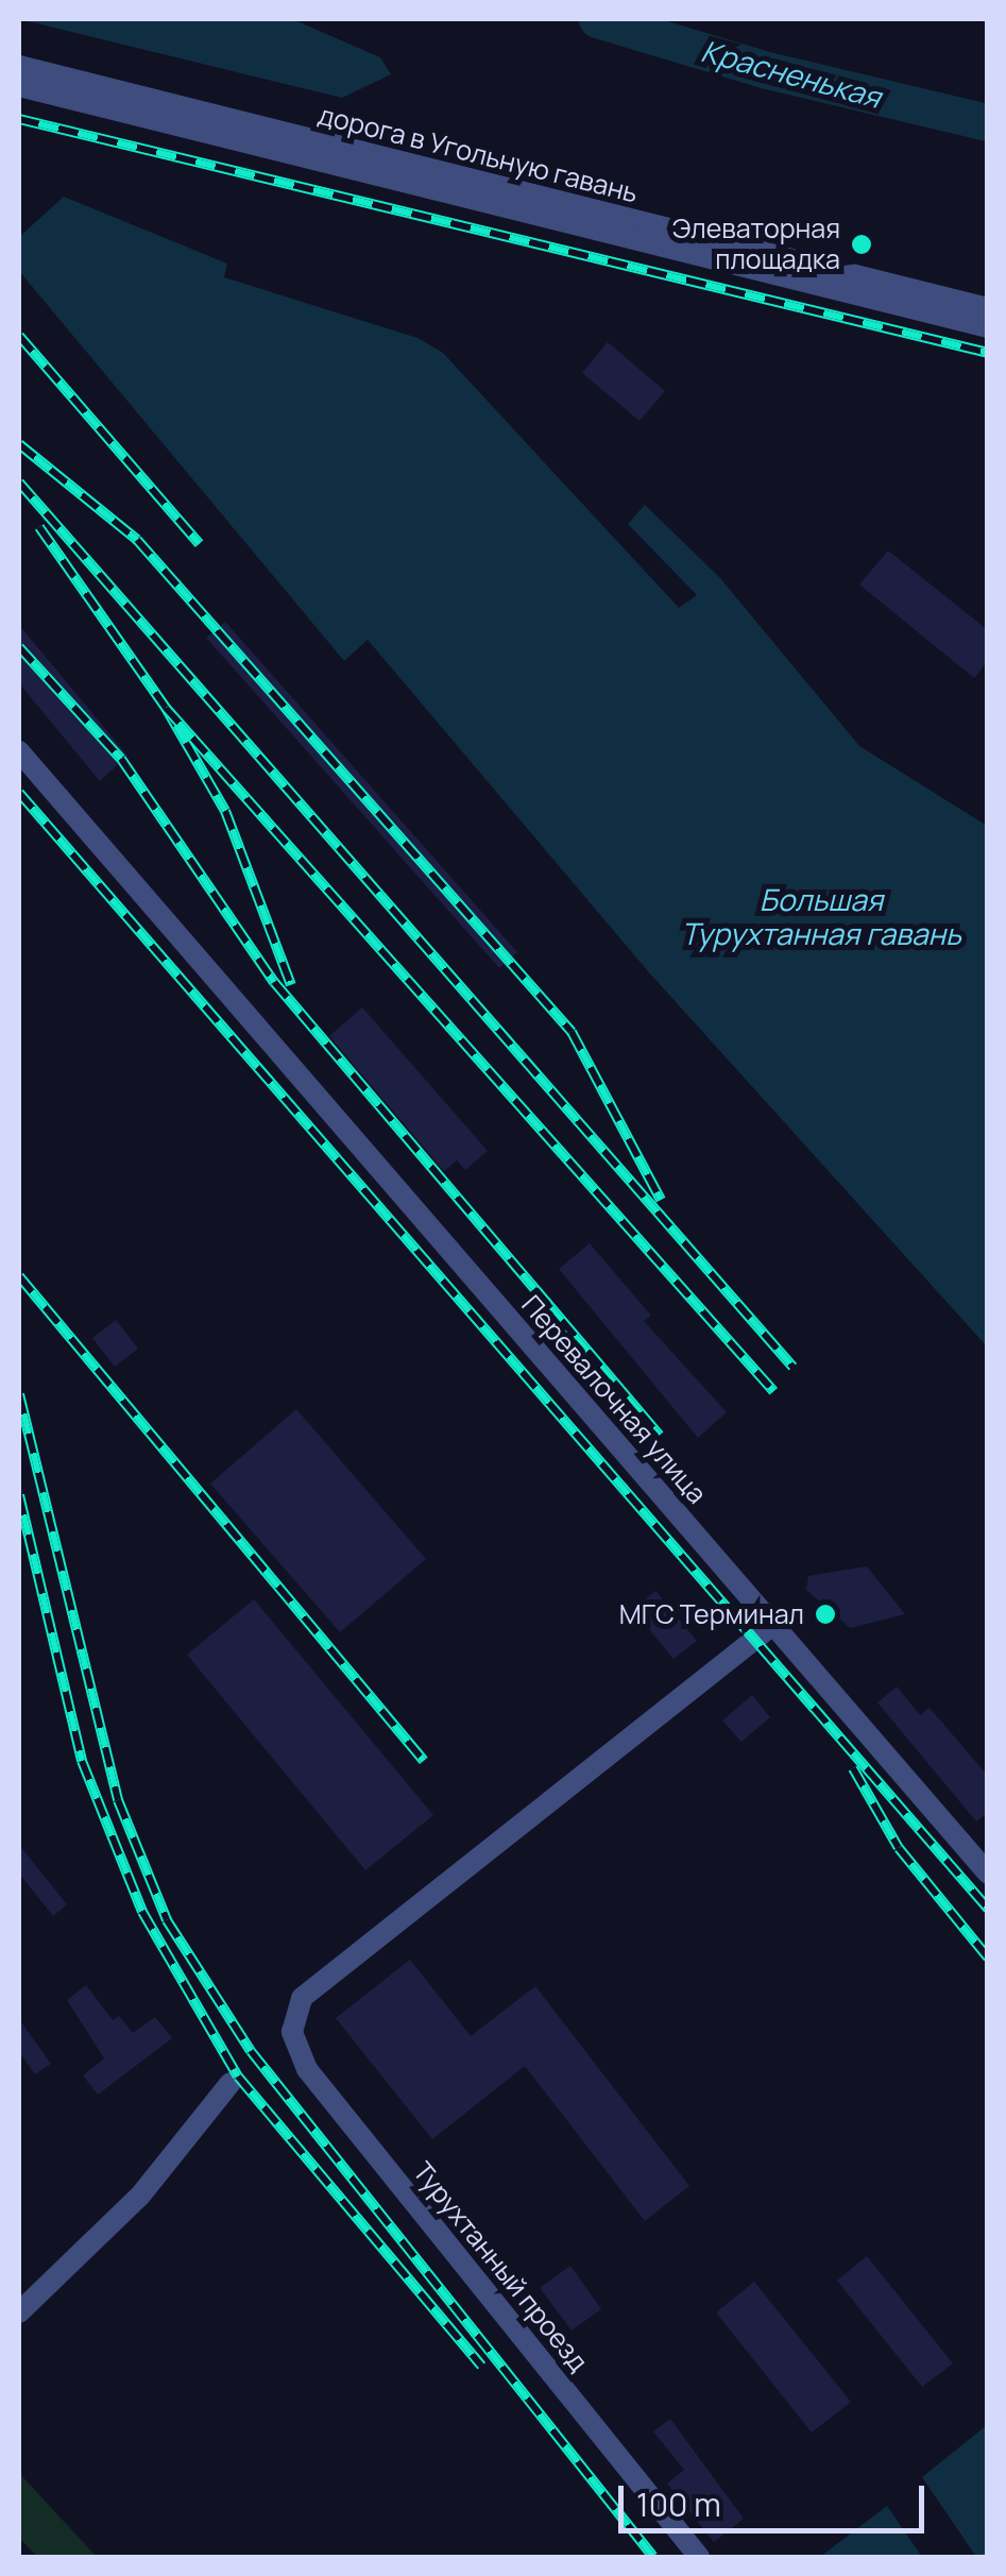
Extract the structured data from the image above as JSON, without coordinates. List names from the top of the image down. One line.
{"streets":{"street":["дорога в Угольную гавань","Перевалочная улица","Турухтанный проезд"]},"crossings":[["Перевалочная улица","Турухтанный проезд"]],"water":["Красненькая","Большая Турухтанная гавань"],"places":["Элеваторная площадка","МГС Терминал"],"scale_bar":"100 m"}
